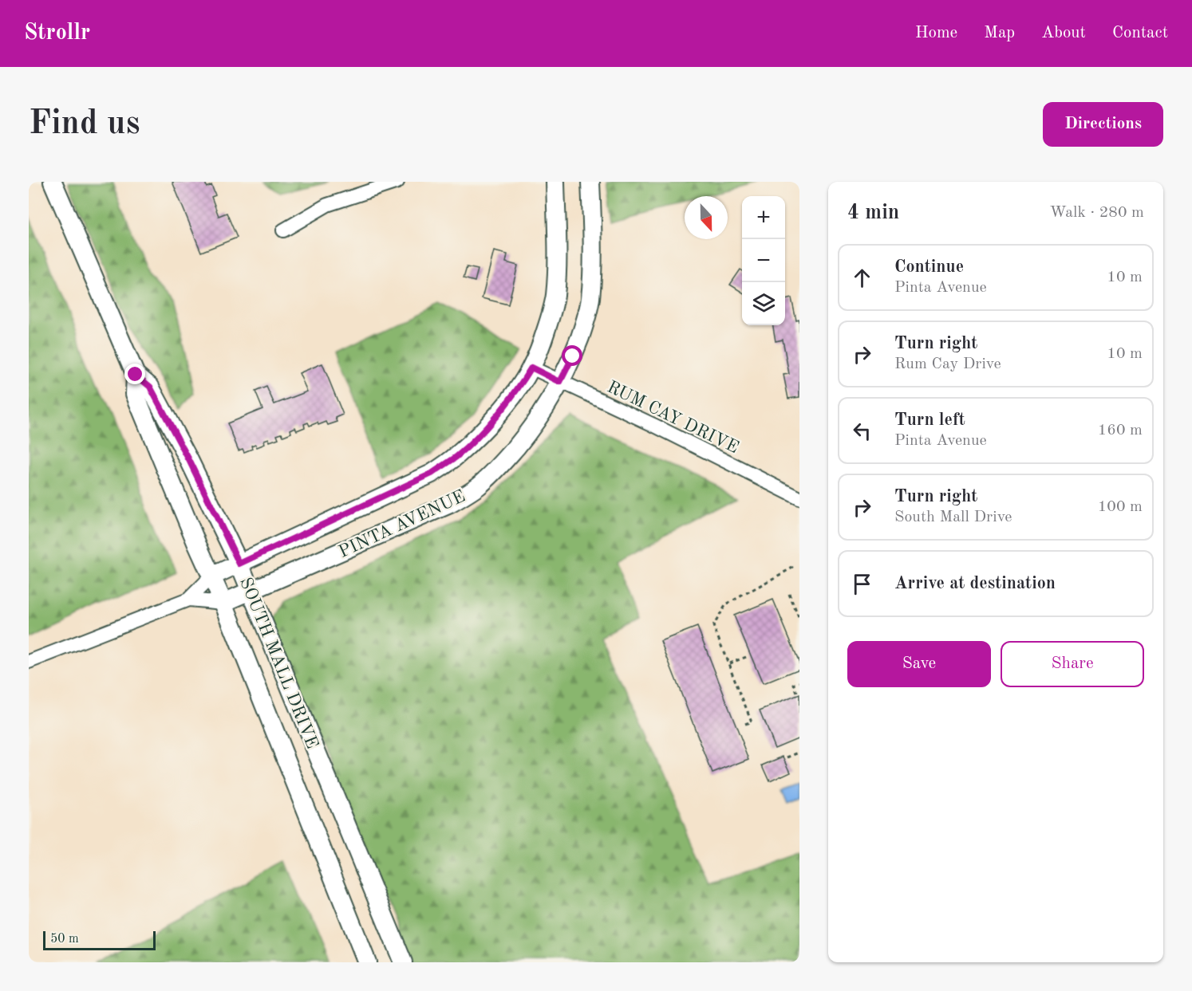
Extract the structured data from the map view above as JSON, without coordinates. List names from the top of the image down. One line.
{"streets":{"street":["RUM CAY DRIVE","PINTA AVENUE","SOUTH MALL DRIVE"]},"crossings":[["RUM CAY DRIVE","PINTA AVENUE"],["PINTA AVENUE","SOUTH MALL DRIVE"]],"scale_bar":"50 m","north":"bottom","page":{"header":"Strollr","nav":["Home","Map","About","Contact"],"buttons":["Directions",["Save","Share"]],"title":"Find us","heading":["4 min","Walk · 280 m"],"map_buttons":["+","−"],"list":[["Continue","Pinta Avenue","10 m"],["Turn right","Rum Cay Drive","10 m"],["Turn left","Pinta Avenue","160 m"],["Turn right","South Mall Drive","100 m"],"Arrive at destination"],"scale":"50 m"}}
